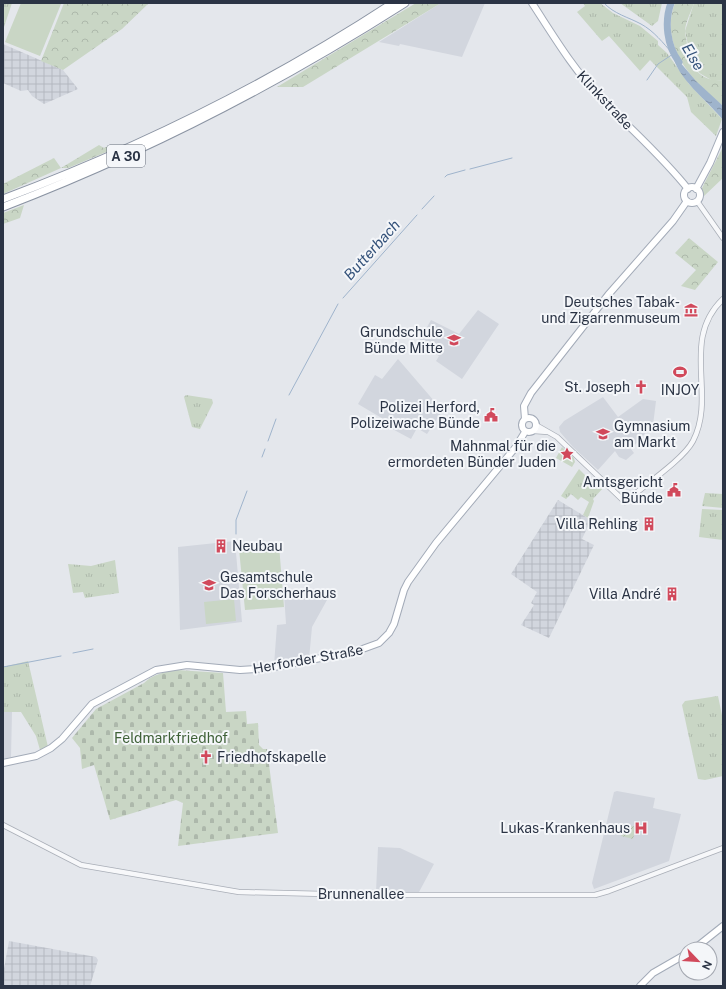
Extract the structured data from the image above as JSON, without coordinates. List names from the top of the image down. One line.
{"streets":{"highway":["A 30"],"main road":["Klinkstraße","Herforder Straße"],"street":["Brunnenallee"]},"water":["Else","Butterbach"],"parks":["Feldmarkfriedhof"],"places":{"museum":["Deutsches Tabak- und Zigarrenmuseum"],"school or university":["Grundschule Bünde Mitte","Gymnasium am Markt","Gesamtschule Das Forscherhaus"],"sports":["INJOY"],"church":["St. Joseph","Friedhofskapelle"],"public building":["Polizei Herford, Polizeiwache Bünde","Amtsgericht Bünde"],"place":["Mahnmal für die ermordeten Bünder Juden"],"building":["Villa Rehling","Neubau","Villa André"],"hospital":["Lukas-Krankenhaus"]},"north":"bottom right"}
